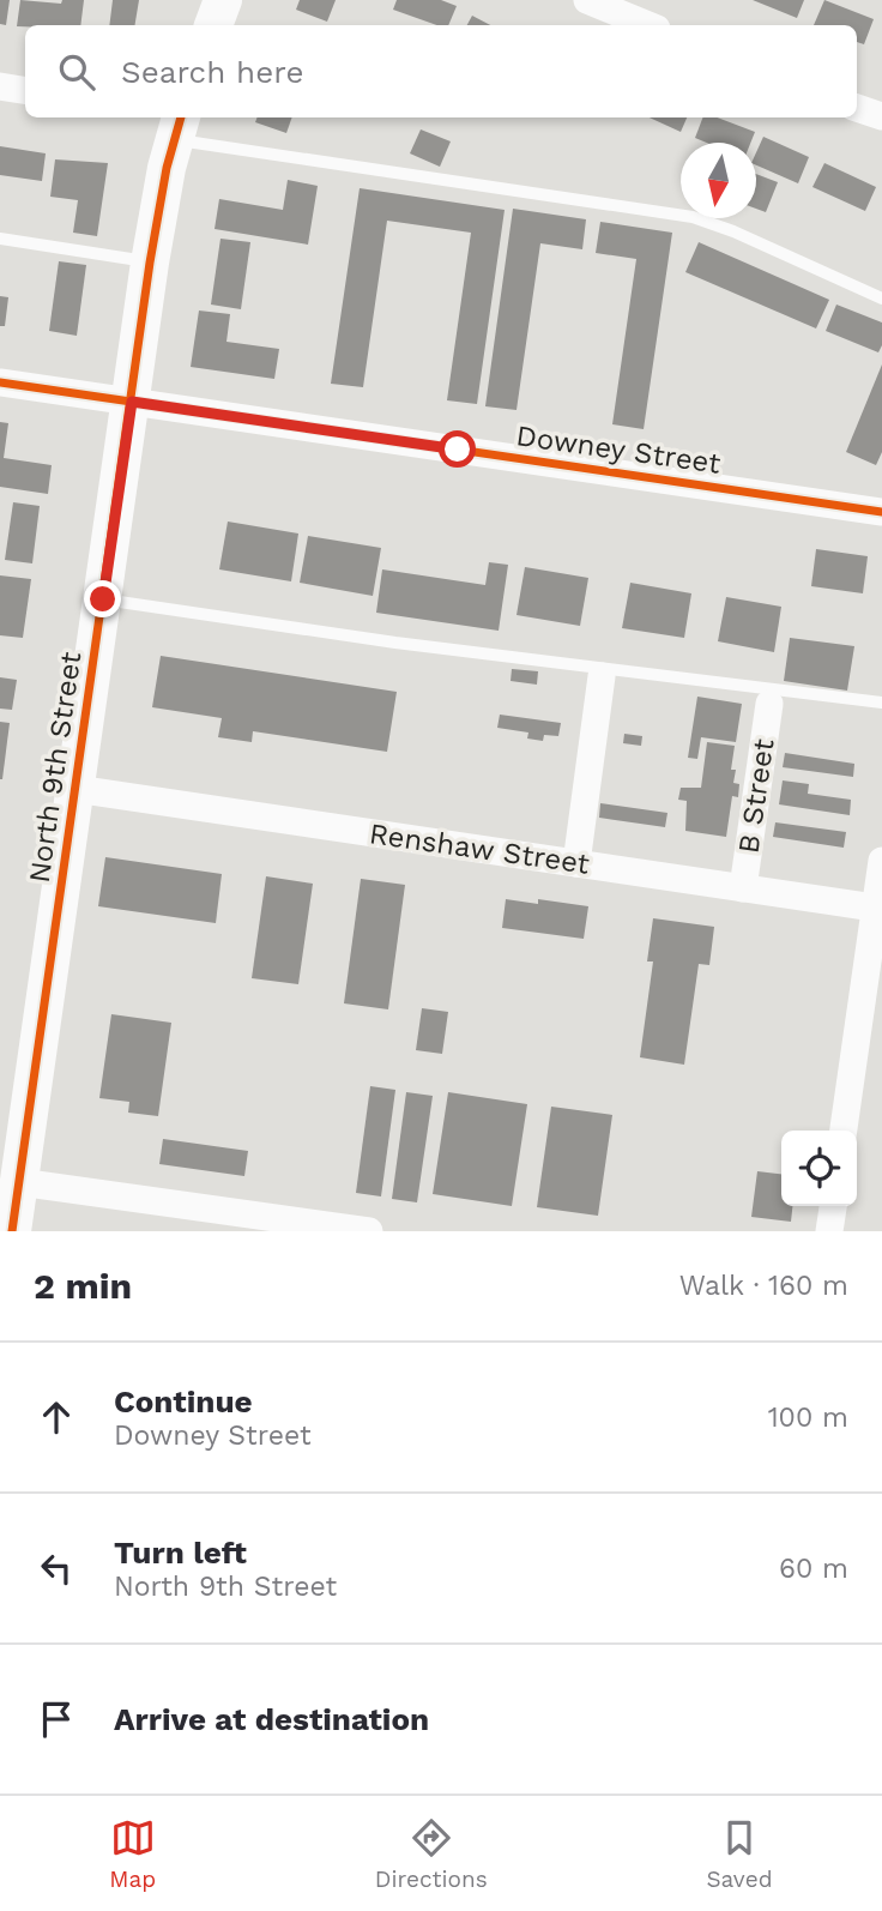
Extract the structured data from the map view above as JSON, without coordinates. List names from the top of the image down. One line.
{"streets":{"street":["Downey Street","North 9th Street","B Street","Renshaw Street"]},"crossings":[["Downey Street","North 9th Street"],["North 9th Street","Renshaw Street"],["B Street","Renshaw Street"]],"north":"bottom","page":{"search":"Search here","heading":["2 min","Walk · 160 m"],"list":[["Continue","Downey Street","100 m"],["Turn left","North 9th Street","60 m"],"Arrive at destination"],"nav":["Map","Directions","Saved"]}}
